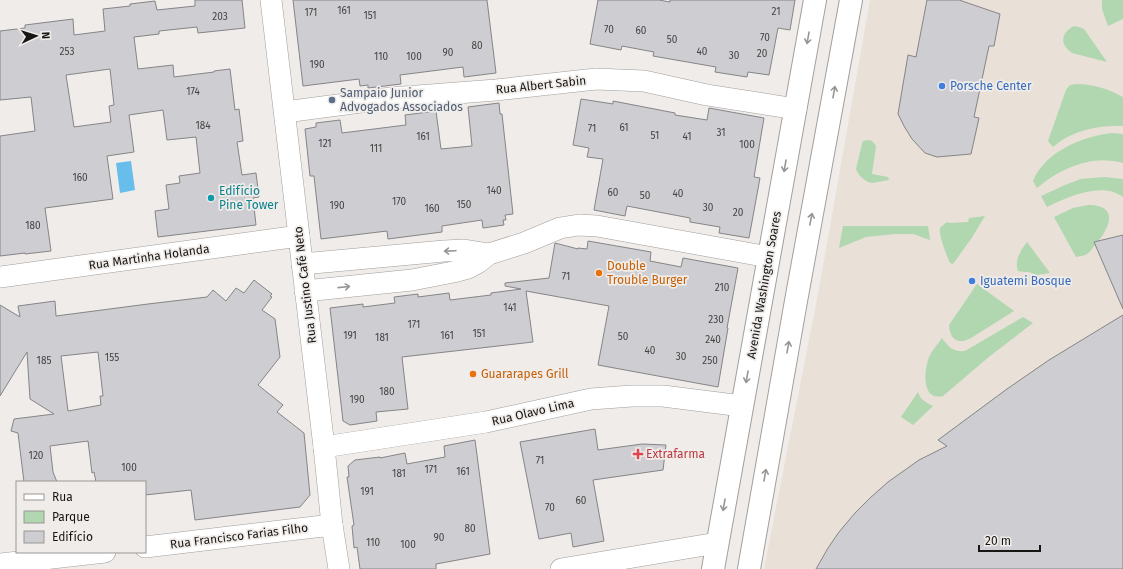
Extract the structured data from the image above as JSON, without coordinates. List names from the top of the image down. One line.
{"streets":{"main road":["Avenida Washington Soares"],"street":["Rua Albert Sabin","Rua Martinha Holanda","Rua Justino Café Neto","Rua Olavo Lima","Rua Francisco Farias Filho"]},"crossings":[["Rua Albert Sabin","Rua Justino Café Neto"],["Rua Albert Sabin","Avenida Washington Soares"],["Rua Martinha Holanda","Rua Justino Café Neto"],["Rua Justino Café Neto","Rua Olavo Lima"],["Rua Justino Café Neto","Rua Francisco Farias Filho"],["Avenida Washington Soares","Rua Olavo Lima"]],"places":{"other":["Porsche Center","Sampaio Junior Advogados Associados","Edifício Pine Tower","Double Trouble Burger","Iguatemi Bosque","Guararapes Grill"],"health":["Extrafarma"]},"house_numbers":["161","21","171","151","203","70","60","70","50","80","253","40","90","20","30","110","100","190","174","184","61","71","31","51","161","41","121","100","111","160","140","60","40","50","170","150","190","30","160","20","180","71","210","141","230","171","151","191","161","50","181","240","40","30","155","185","250","180","190","120","71","100","171","161","181","191","60","70","80","90","110","100"],"legend":["Rua","Parque","Edifício"],"scale_bar":"20 m","north":"right"}
